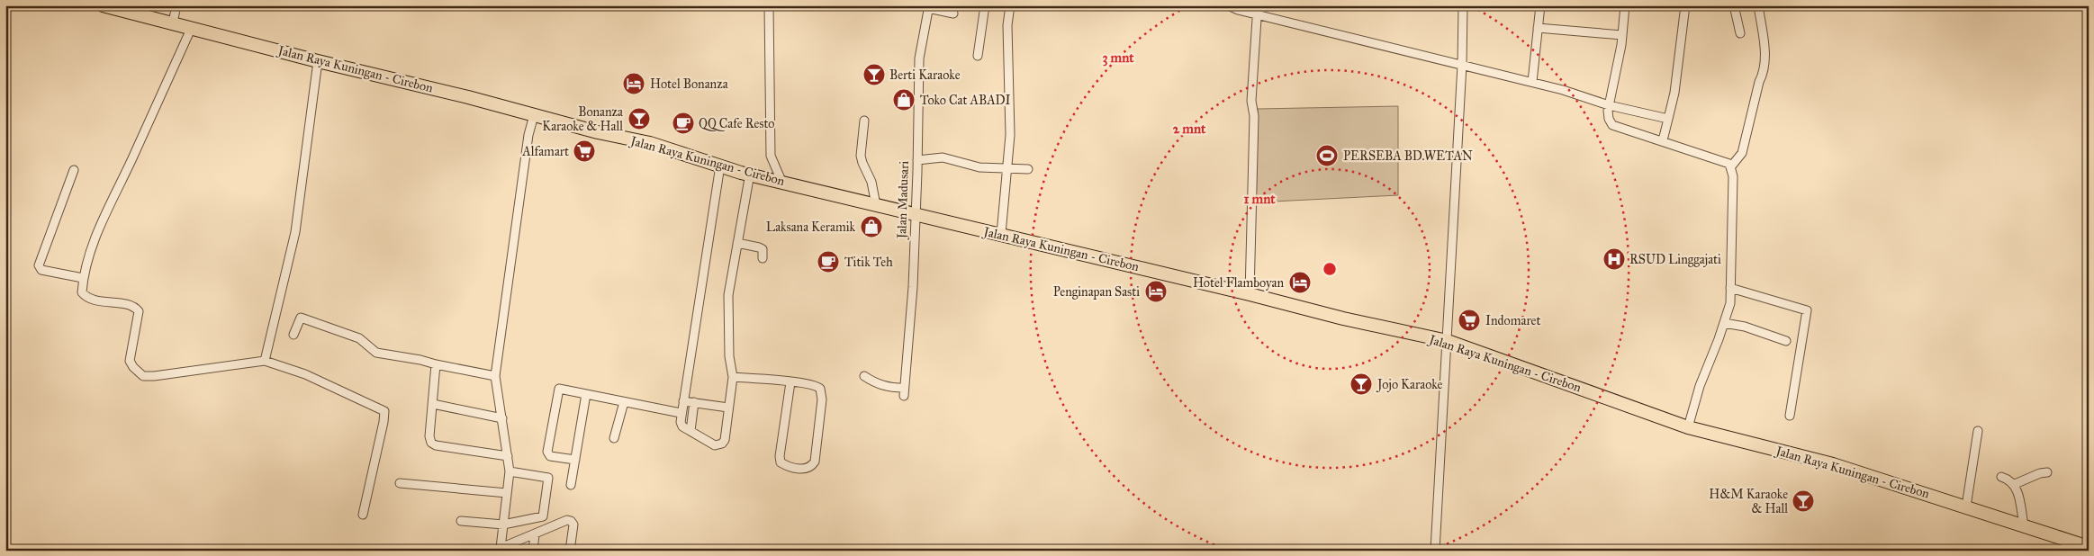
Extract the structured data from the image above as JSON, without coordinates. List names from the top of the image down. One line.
{"streets":{"highway":["Jalan Raya Kuningan - Cirebon"],"street":["Jalan Madusari"]},"crossings":[["Jalan Raya Kuningan - Cirebon","Jalan Madusari"]],"places":{"bar":["Berti Karaoke","Bonanza Karaoke & Hall","Jojo Karaoke","H&M Karaoke & Hall"],"hotel":["Hotel Bonanza","Hotel Flamboyan","Penginapan Sasti"],"shop":["Toko Cat ABADI","Laksana Keramik"],"cafe":["QQ Cafe Resto","Titik Teh"],"supermarket":["Alfamart","Indomaret"],"sports":["PERSEBA BD.WETAN"],"hospital":["RSUD Linggajati"]},"rings":["3 mnt","2 mnt","1 mnt"]}
